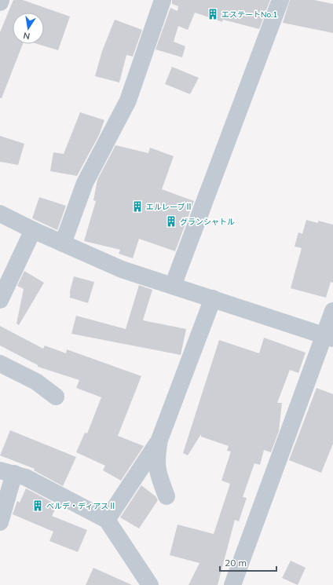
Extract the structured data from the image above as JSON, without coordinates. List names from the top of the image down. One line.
{"places":{"building":["エステートNo.1","エルレーブⅡ","グランシャトル","ベルデ・ディアスⅡ"]},"scale_bar":"20 m","north":"bottom"}
